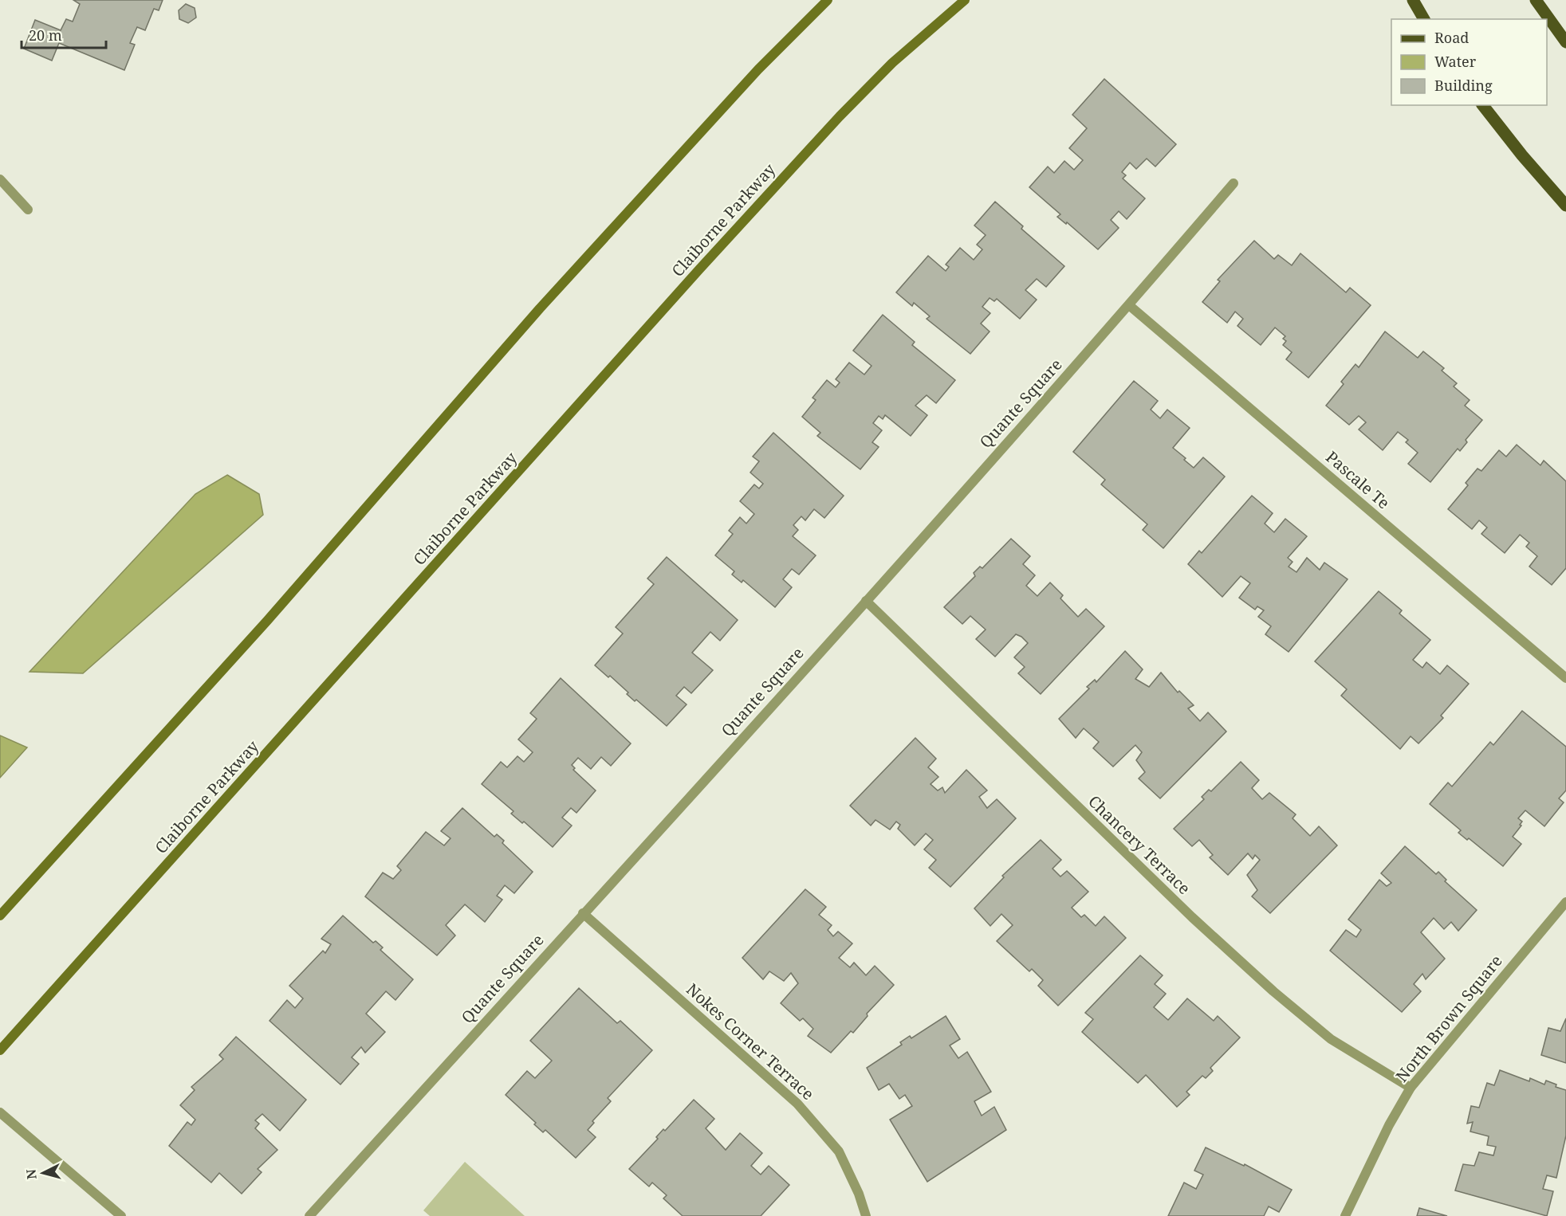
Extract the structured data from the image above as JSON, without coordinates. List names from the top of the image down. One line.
{"streets":{"main road":["Claiborne Parkway"],"street":["Quante Square","Pascale Te","Chancery Terrace","North Brown Square","Nokes Corner Terrace"]},"crossings":[["Quante Square","Pascale Te"],["Quante Square","Chancery Terrace"],["Quante Square","Nokes Corner Terrace"],["Chancery Terrace","North Brown Square"]],"legend":["Road","Water","Building"],"scale_bar":"20 m","north":"left"}
